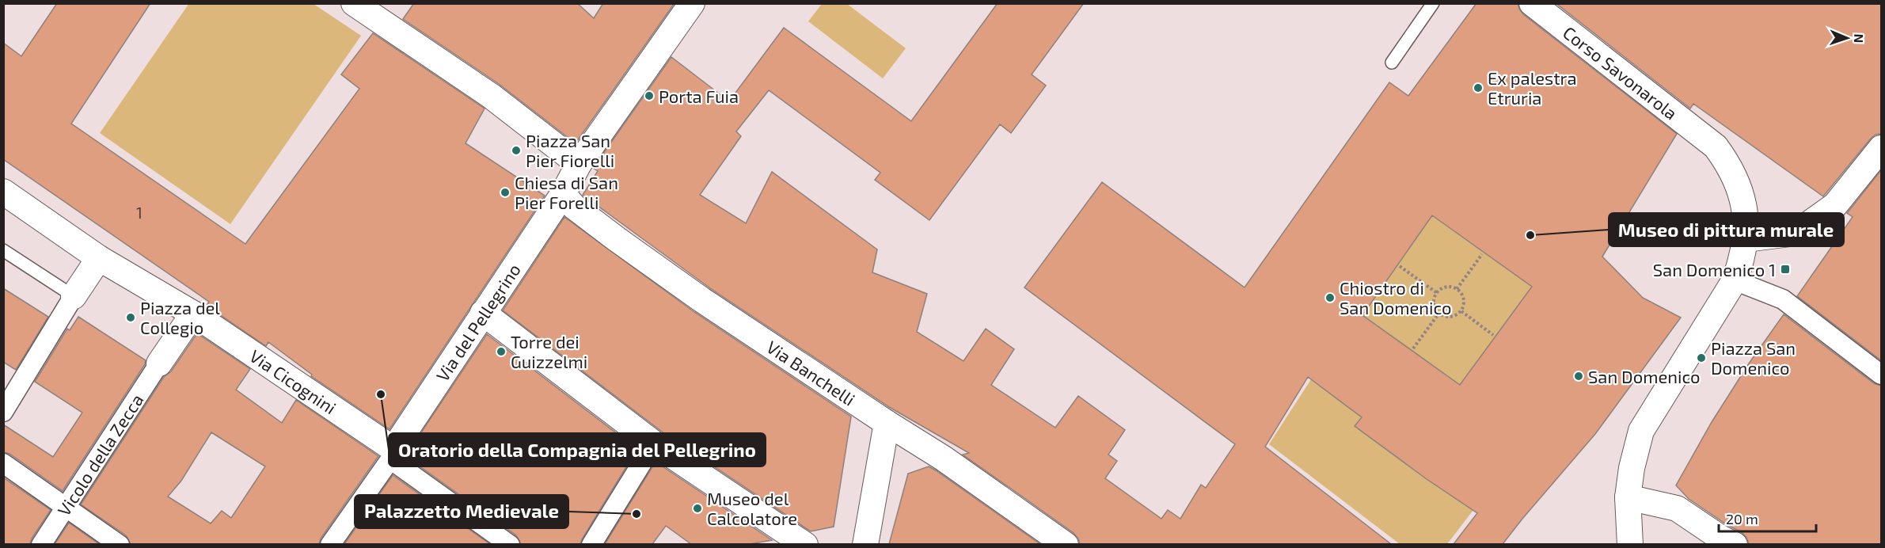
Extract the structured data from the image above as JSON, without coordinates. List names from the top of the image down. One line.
{"streets":{"street":["Corso Savonarola","Via del Pellegrino","Via Banchelli","Via Cicognini","Vicolo della Zecca"]},"crossings":[["Via del Pellegrino","Via Banchelli"],["Via del Pellegrino","Via Cicognini"]],"places":{"other":["Ex palestra Etruria","Porta Fuia","Piazza San Pier Fiorelli","Chiesa di San Pier Forelli","Museo di pittura murale","Chiostro di San Domenico","Piazza del Collegio","Torre dei Guizzelmi","Piazza San Domenico","San Domenico","Oratorio della Compagnia del Pellegrino","Museo del Calcolatore","Palazzetto Medievale"],"transit":["San Domenico 1"]},"house_numbers":["1"],"scale_bar":"20 m","north":"right"}
